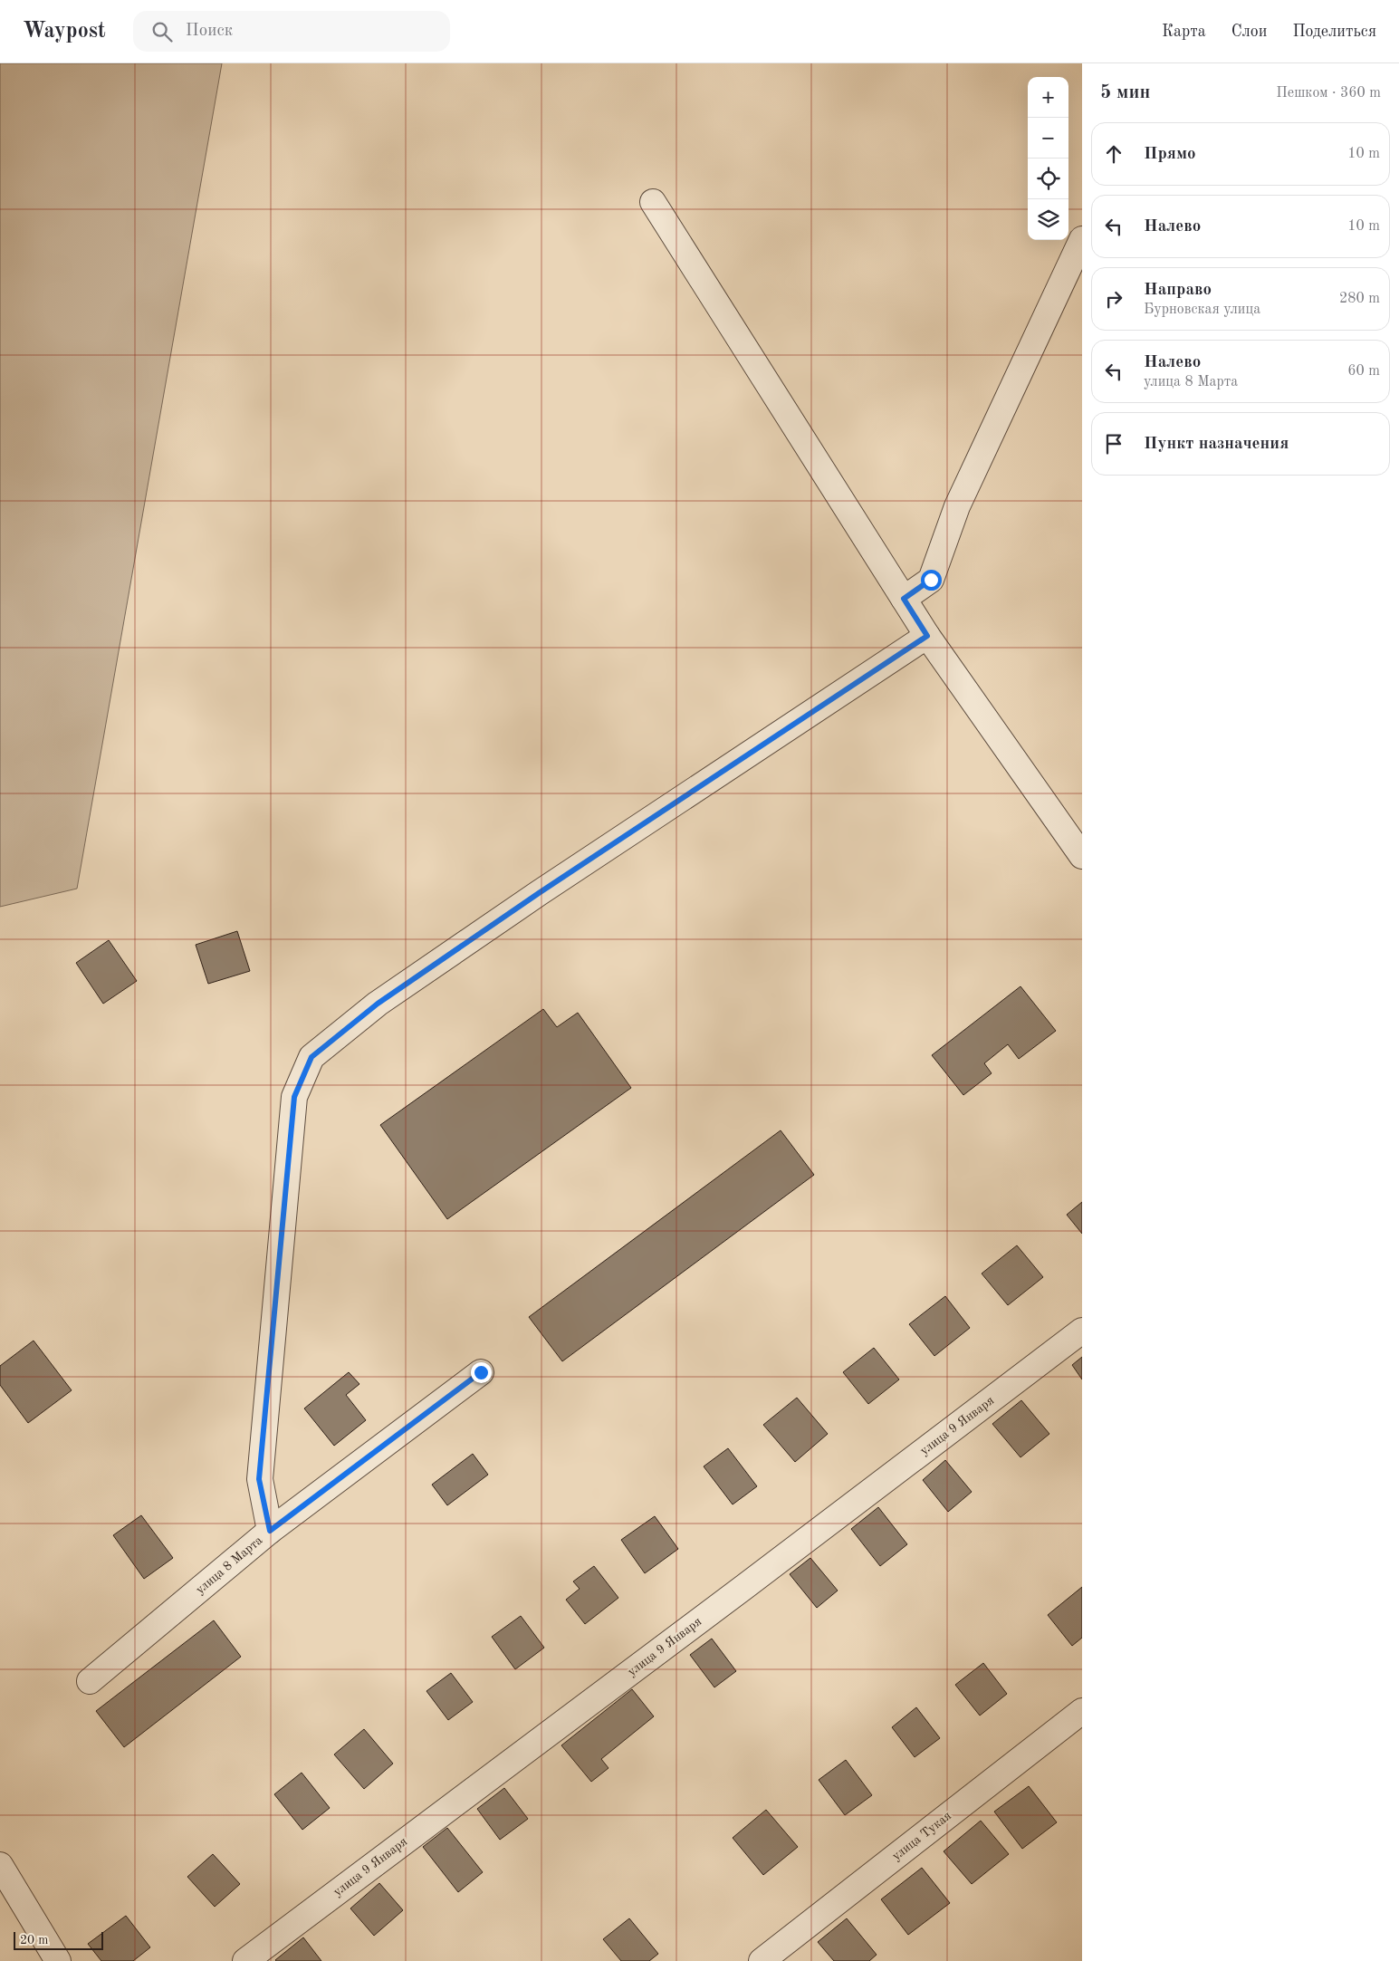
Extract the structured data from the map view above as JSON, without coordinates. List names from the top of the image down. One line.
{"streets":{"street":["улица 9 Января","улица 8 Марта","улица Тукая"]},"scale_bar":"20 m","page":{"header":"Waypost","search":"Поиск","nav":["Карта","Слои","Поделиться"],"heading":["5 мин","Пешком · 360 m"],"map_buttons":["+","−"],"list":[["Прямо","10 m"],["Налево","10 m"],["Направо","Бурновская улица","280 m"],["Налево","улица 8 Марта","60 m"],"Пункт назначения"],"scale":"20 m"}}
